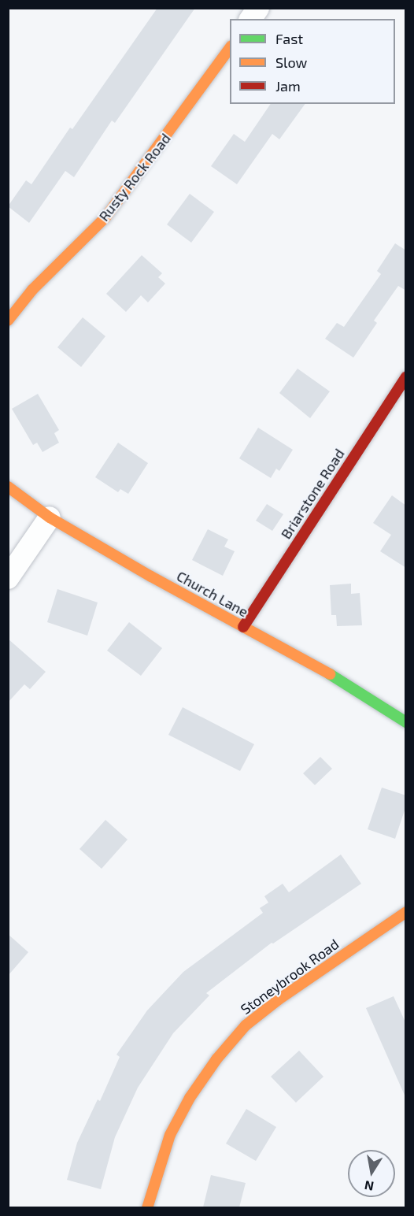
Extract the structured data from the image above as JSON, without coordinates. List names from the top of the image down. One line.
{"streets":{"street":["Rusty Rock Road","Briarstone Road","Church Lane","Stoneybrook Road"]},"crossings":[["Briarstone Road","Church Lane"]],"legend":["Fast","Slow","Jam"],"north":"bottom"}
